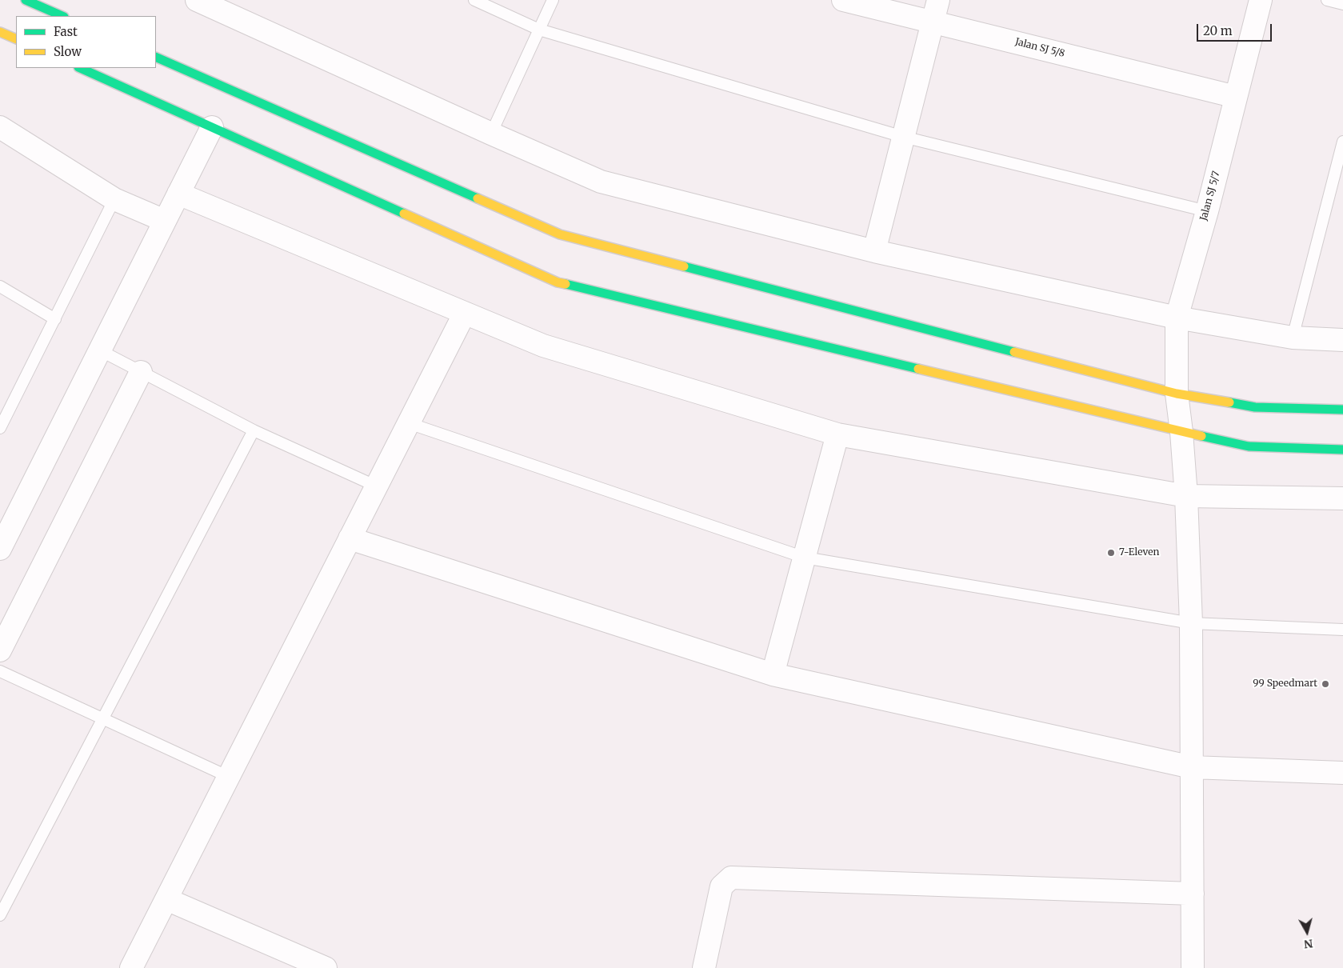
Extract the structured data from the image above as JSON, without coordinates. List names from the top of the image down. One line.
{"streets":{"street":["Jalan SJ 5/8","Jalan SJ 5/7"]},"crossings":[["Jalan SJ 5/8","Jalan SJ 5/7"]],"places":["7-Eleven","99 Speedmart"],"legend":["Fast","Slow"],"scale_bar":"20 m","north":"bottom"}
